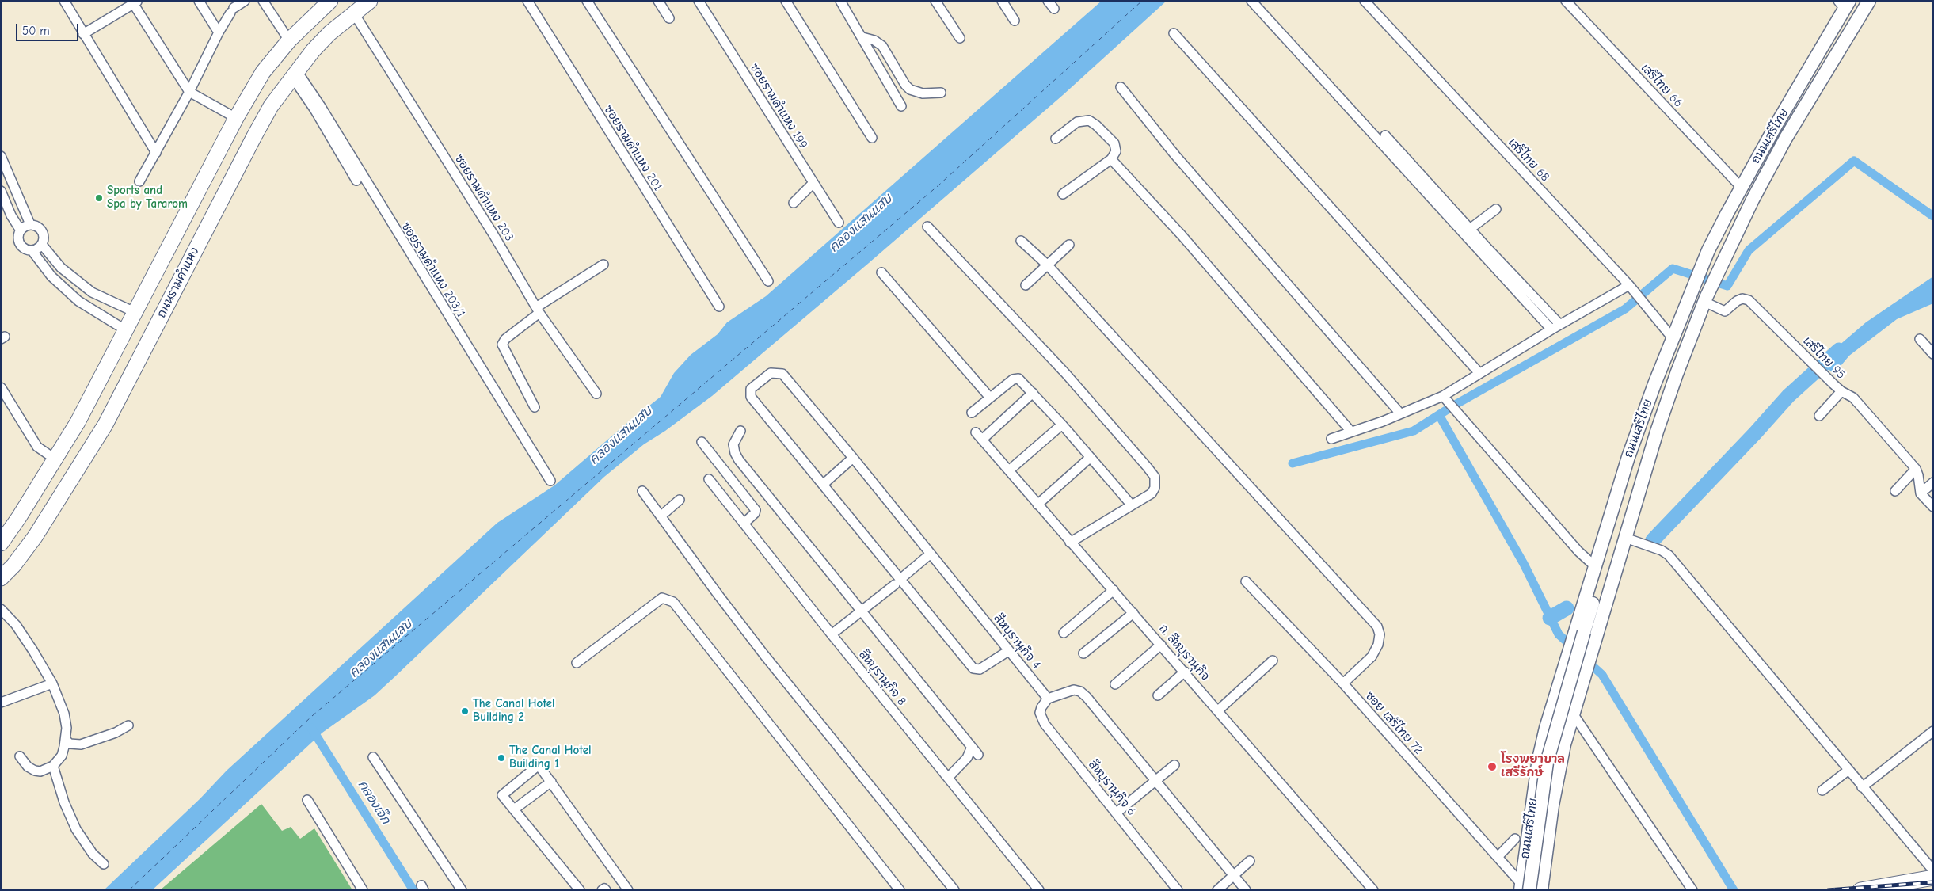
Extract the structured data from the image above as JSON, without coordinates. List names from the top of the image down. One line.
{"streets":{"main road":["ถนนเสรีไทย","ถนนรามคำแหง"],"street":["เสรีไทย 66","ซอยรามคำแหง 199","ซอยรามคำแหง 201","เสรีไทย 68","ซอยรามคำแหง 203","ซอยรามคำแหง 203/1","เสรีไทย 95","สีหบุรานุกิจ 4","ถ. สีหบุรานุกิจ","สีหบุรานุกิจ 8","ซอย เสรีไทย 72","สีหบุรานุกิจ 6"]},"crossings":[["เสรีไทย 66","ถนนเสรีไทย"],["ถนนเสรีไทย","เสรีไทย 68"],["ถนนเสรีไทย","เสรีไทย 95"],["ถนนเสรีไทย","ซอย เสรีไทย 72"],["ซอยรามคำแหง 203","ถนนรามคำแหง"],["ซอยรามคำแหง 203/1","ถนนรามคำแหง"],["สีหบุรานุกิจ 4","สีหบุรานุกิจ 6"]],"water":["คลองแสนแสบ","คลองเจ๊ก"],"places":["Sports and Spa by Tararom","The Canal Hotel Building 2","The Canal Hotel Building 1","โรงพยาบาล เสรีรักษ์"],"scale_bar":"50 m"}
